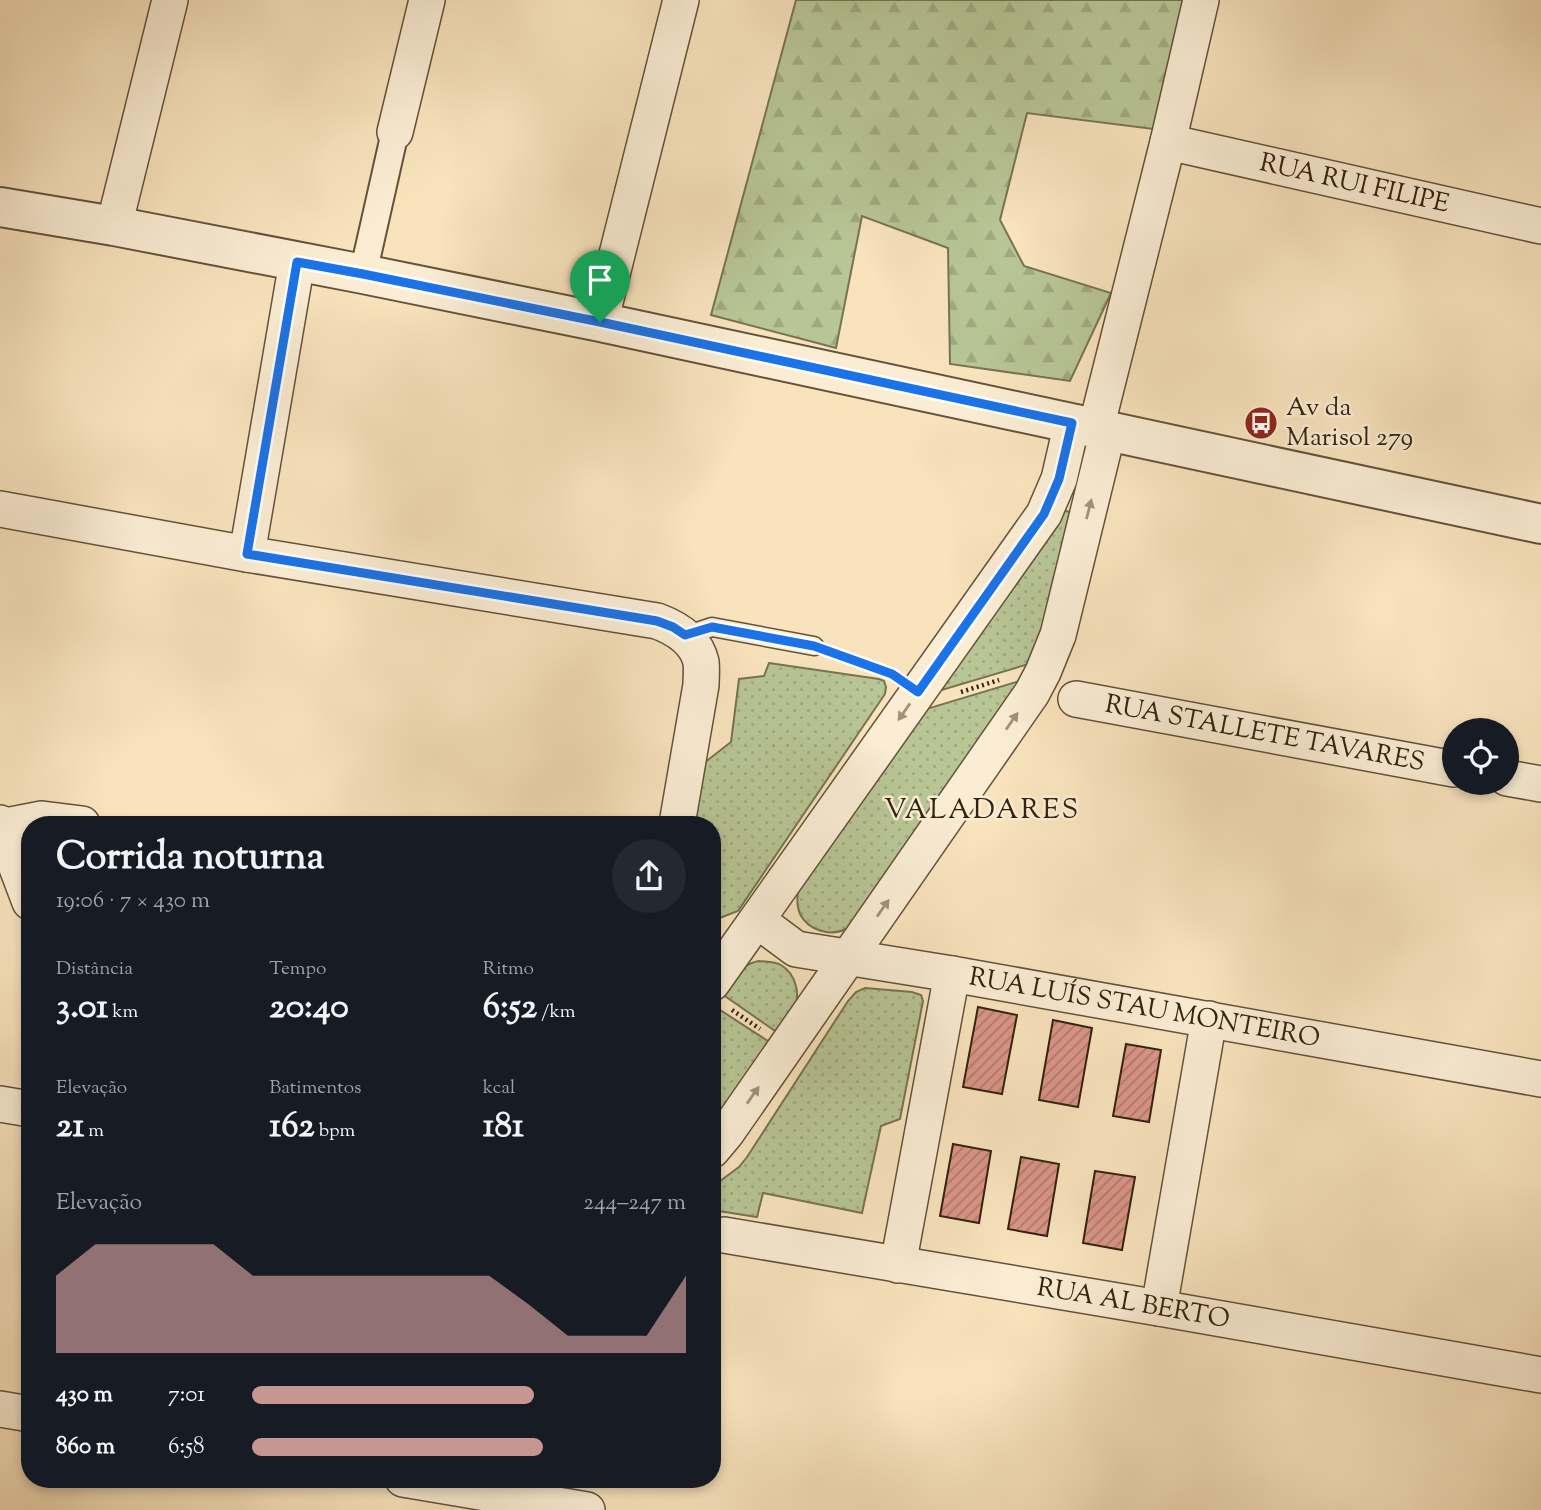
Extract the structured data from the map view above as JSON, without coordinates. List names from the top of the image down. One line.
{"streets":{"street":["RUA RUI FILIPE","RUA STALLETE TAVARES","RUA LUÍS STAU MONTEIRO","RUA AL BERTO"]},"districts":["VALADARES"],"places":{"bus stop":["Av da Marisol 279"]},"page":{"heading":["Corrida noturna","19:06 · 7 × 430 m"],"stats":[["Distância","3.01 km"],["Tempo","20:40"],["Ritmo","6:52 /km"],["Elevação","21 m"],["Batimentos","162 bpm"],["kcal","181"]],"chart":["Elevação","244–247 m"],"list":[{"name":"430 m","note":"7:01"},{"name":"860 m","note":"6:58"}]}}
